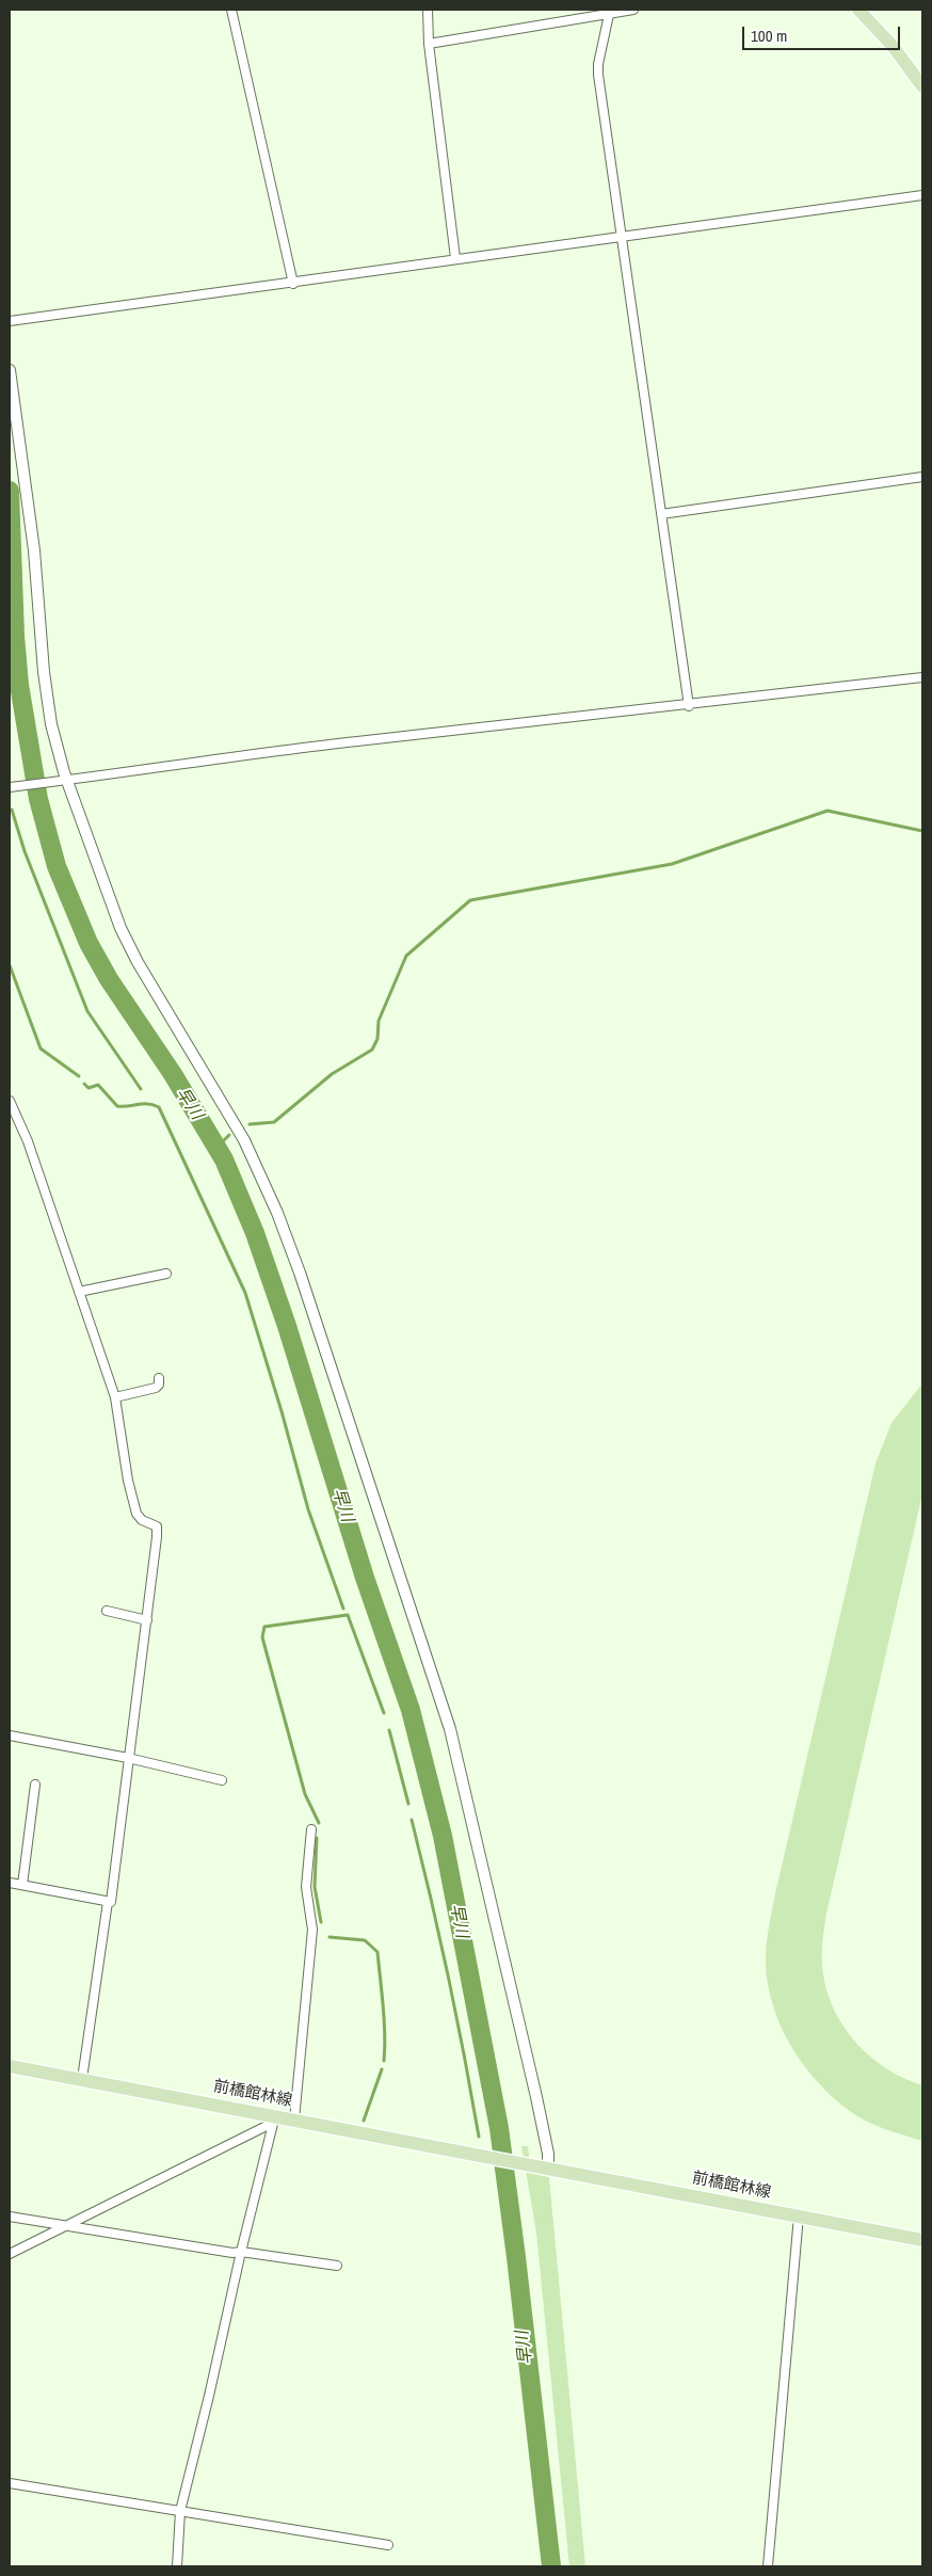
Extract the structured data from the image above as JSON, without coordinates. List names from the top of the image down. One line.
{"streets":{"main road":["前橋館林線"]},"water":["早川"],"scale_bar":"100 m"}
